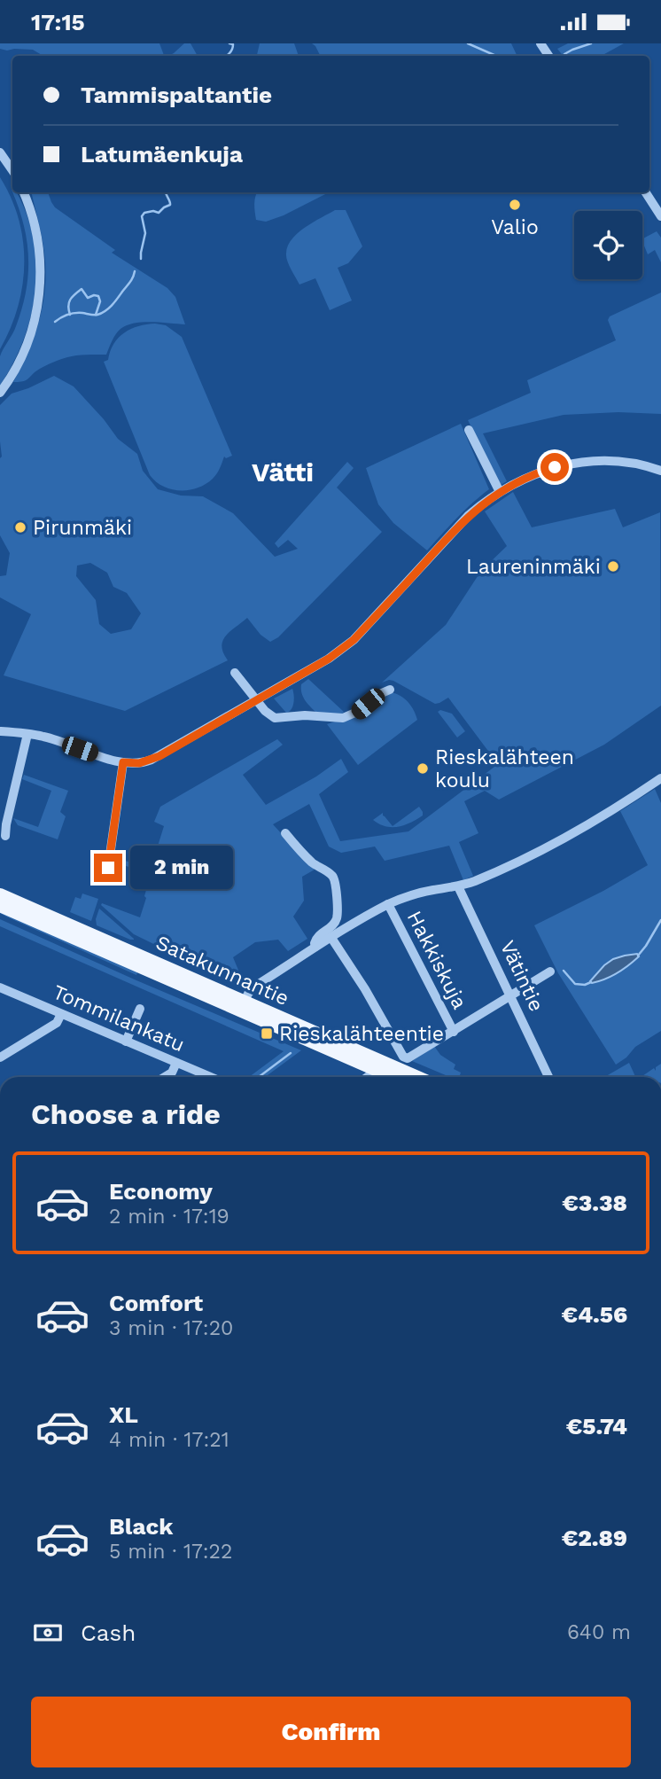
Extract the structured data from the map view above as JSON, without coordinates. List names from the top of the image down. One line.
{"streets":{"main road":["Satakunnantie"],"street":["Hakkiskuja","Vätintie","Tommilankatu"]},"districts":["Vätti"],"places":{"other":["Valio","Pirunmäki","Laureninmäki","Rieskalähteen koulu"],"transit":["Rieskalähteentie"]},"page":{"status":"17:15","banner":["Tammispaltantie","Latumäenkuja"],"bubble":"2 min","heading":"Choose a ride","list":[{"name":"Economy","note":"2 min · 17:19","value":"€3.38"},{"name":"Comfort","note":"3 min · 17:20","value":"€4.56"},{"name":"XL","note":"4 min · 17:21","value":"€5.74"},{"name":"Black","note":"5 min · 17:22","value":"€2.89"}],"pay":["Cash","640 m"],"buttons":"Confirm"}}
